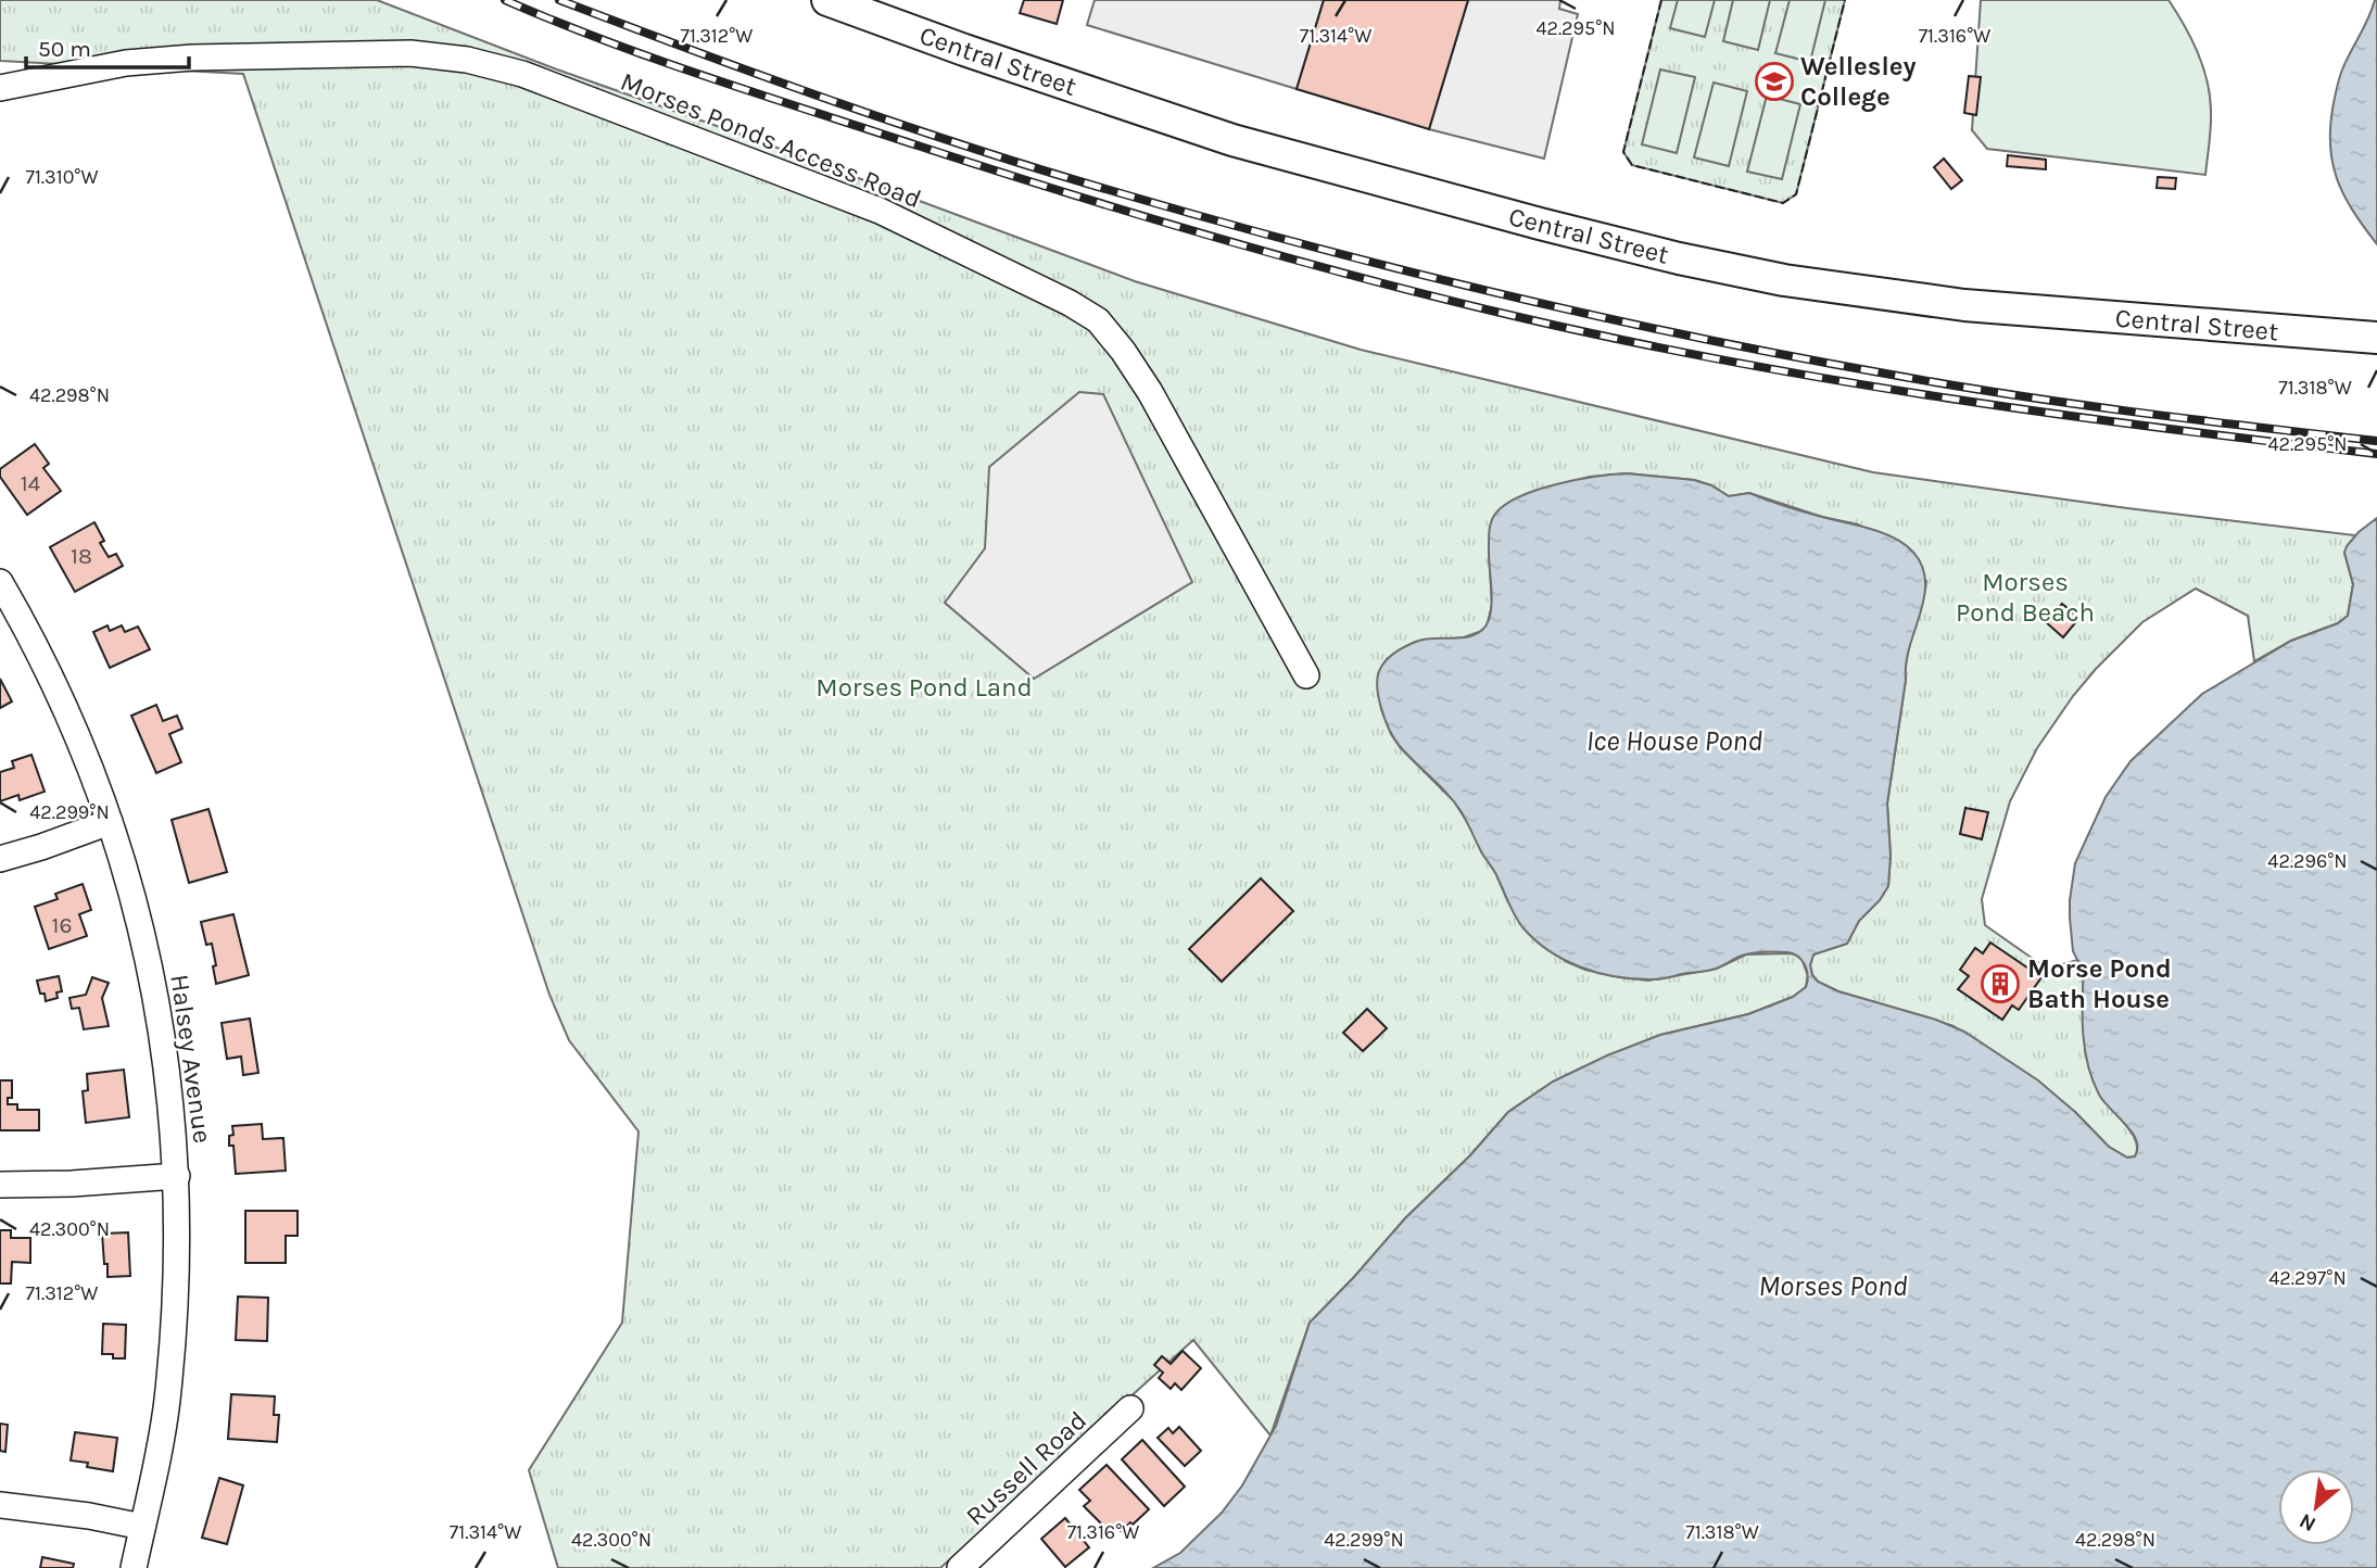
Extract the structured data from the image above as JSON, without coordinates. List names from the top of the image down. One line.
{"streets":{"main road":["Central Street"],"street":["Morses Ponds Access Road","Halsey Avenue","Russell Road"]},"water":["Ice House Pond","Morses Pond"],"parks":["Morses Pond Beach","Morses Pond Land"],"places":{"school or university":["Wellesley College"],"building":["Morse Pond Bath House"]},"house_numbers":["14","18","16"],"scale_bar":"50 m","north":"bottom left","coordinates":["42.295°N","71.312°W","71.314°W","71.316°W","71.310°W","71.318°W","42.298°N","42.299°N","42.296°N","42.300°N","42.297°N"]}
